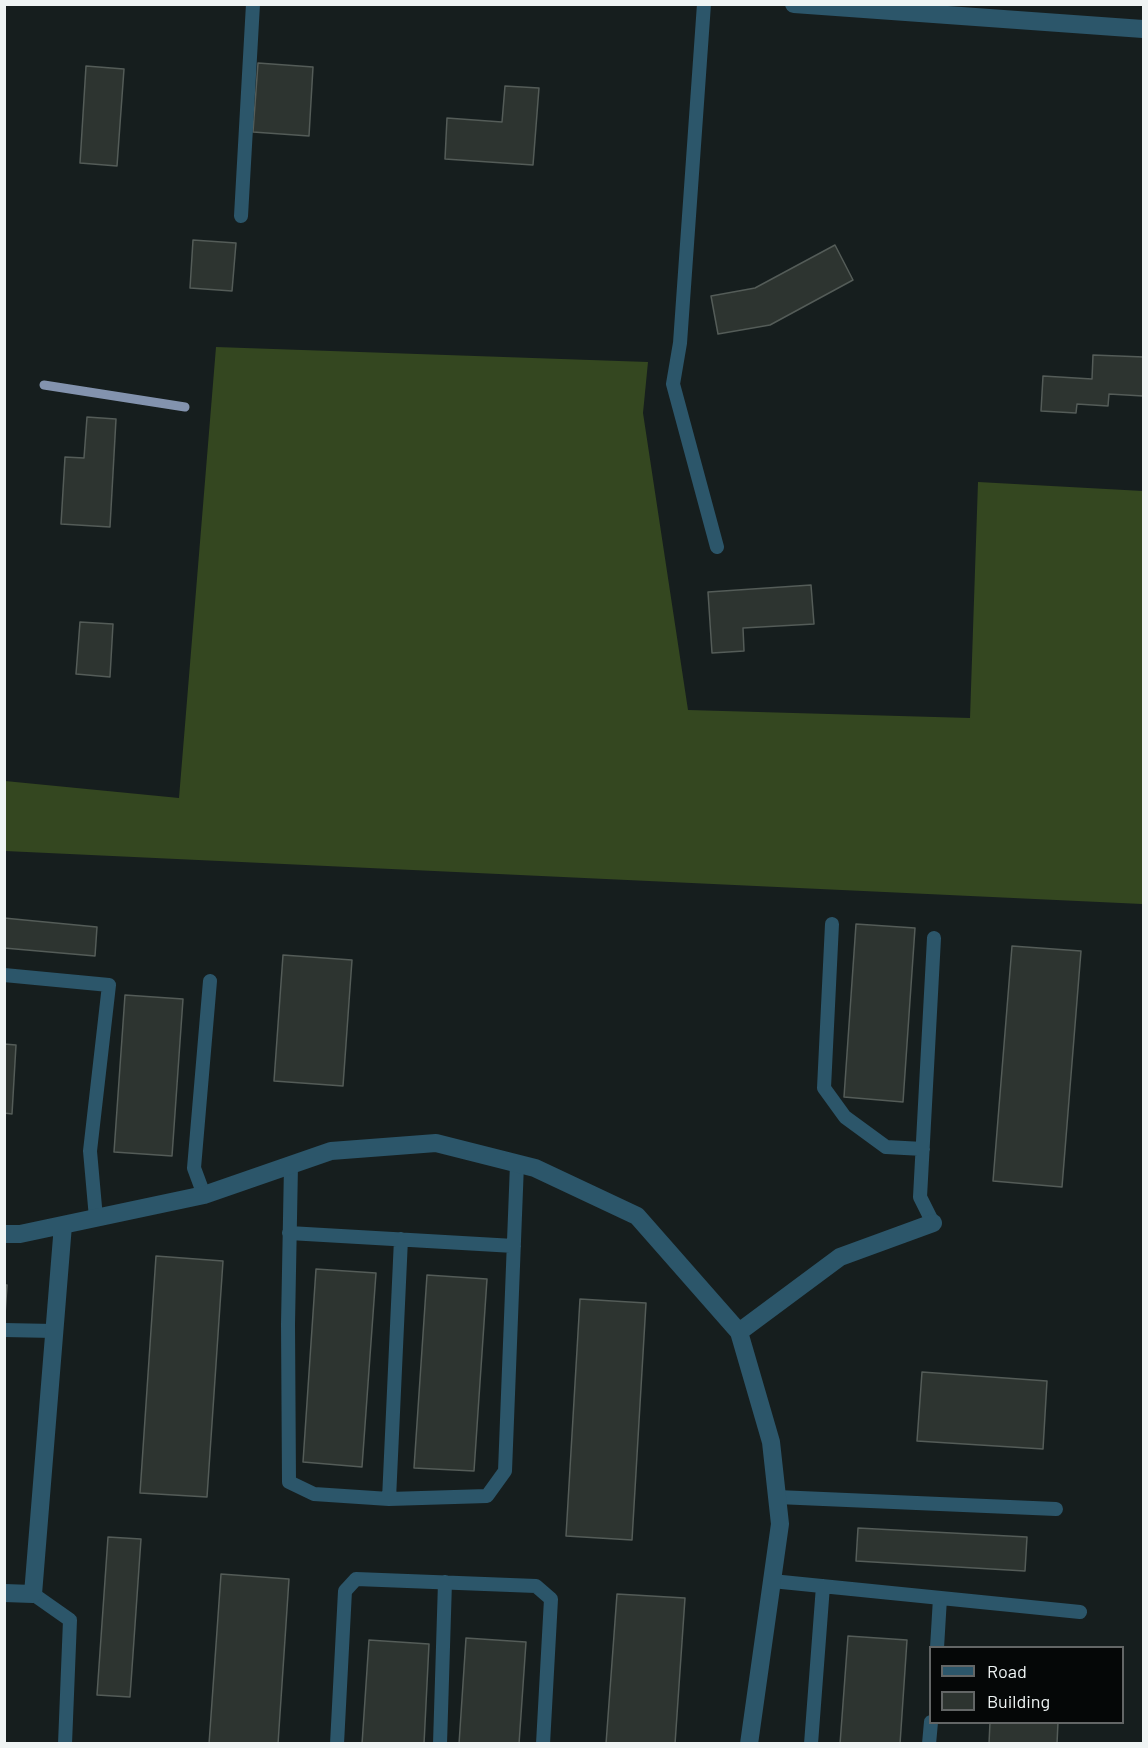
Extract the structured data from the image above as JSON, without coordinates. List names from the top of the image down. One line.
{"legend":["Road","Building"]}
